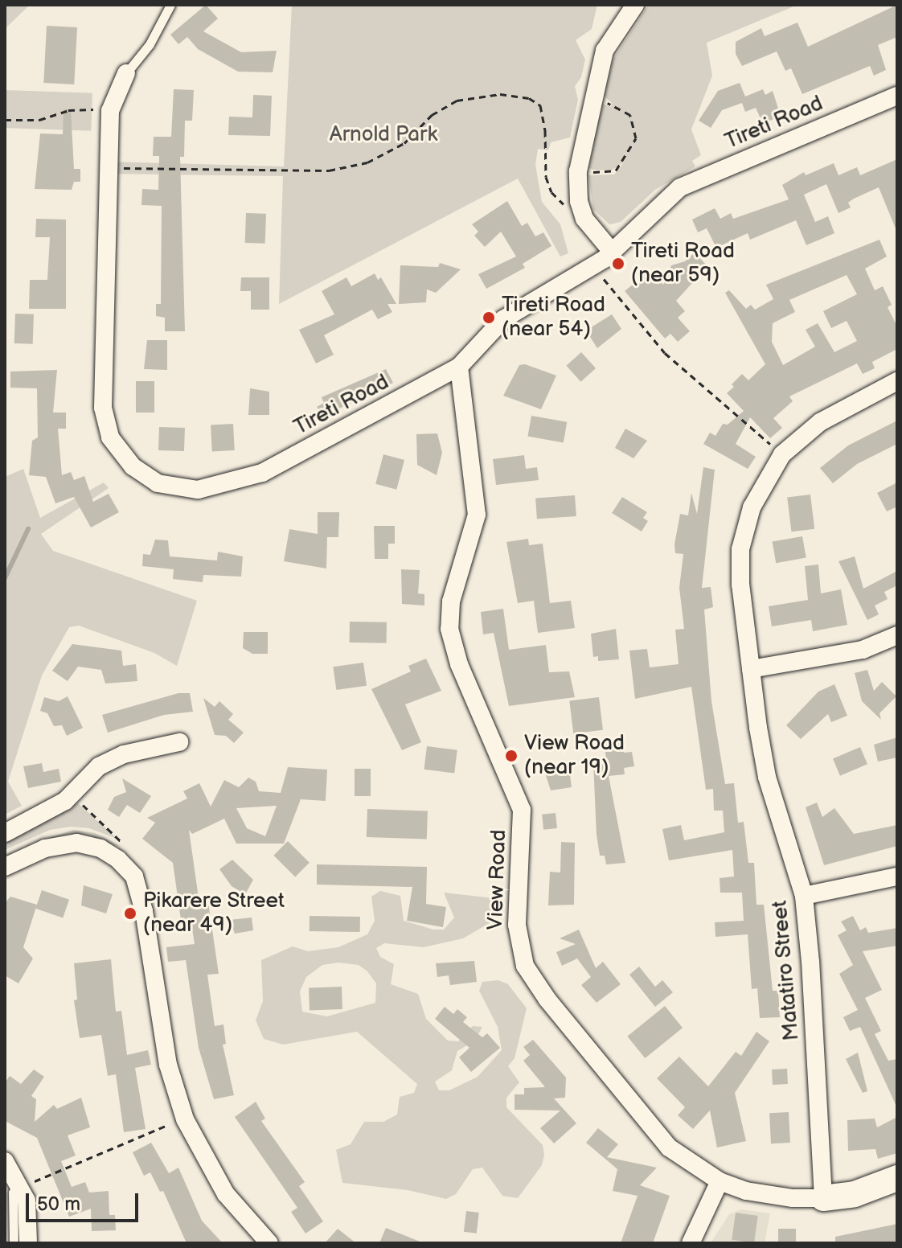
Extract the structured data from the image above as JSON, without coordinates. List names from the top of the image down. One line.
{"streets":{"street":["Tireti Road","View Road","Matatiro Street"]},"crossings":[["Tireti Road","View Road"],["View Road","Matatiro Street"]],"parks":["Arnold Park"],"places":["Tireti Road (near 59)","Tireti Road (near 54)","View Road (near 19)","Pikarere Street (near 49)"],"scale_bar":"50 m"}
